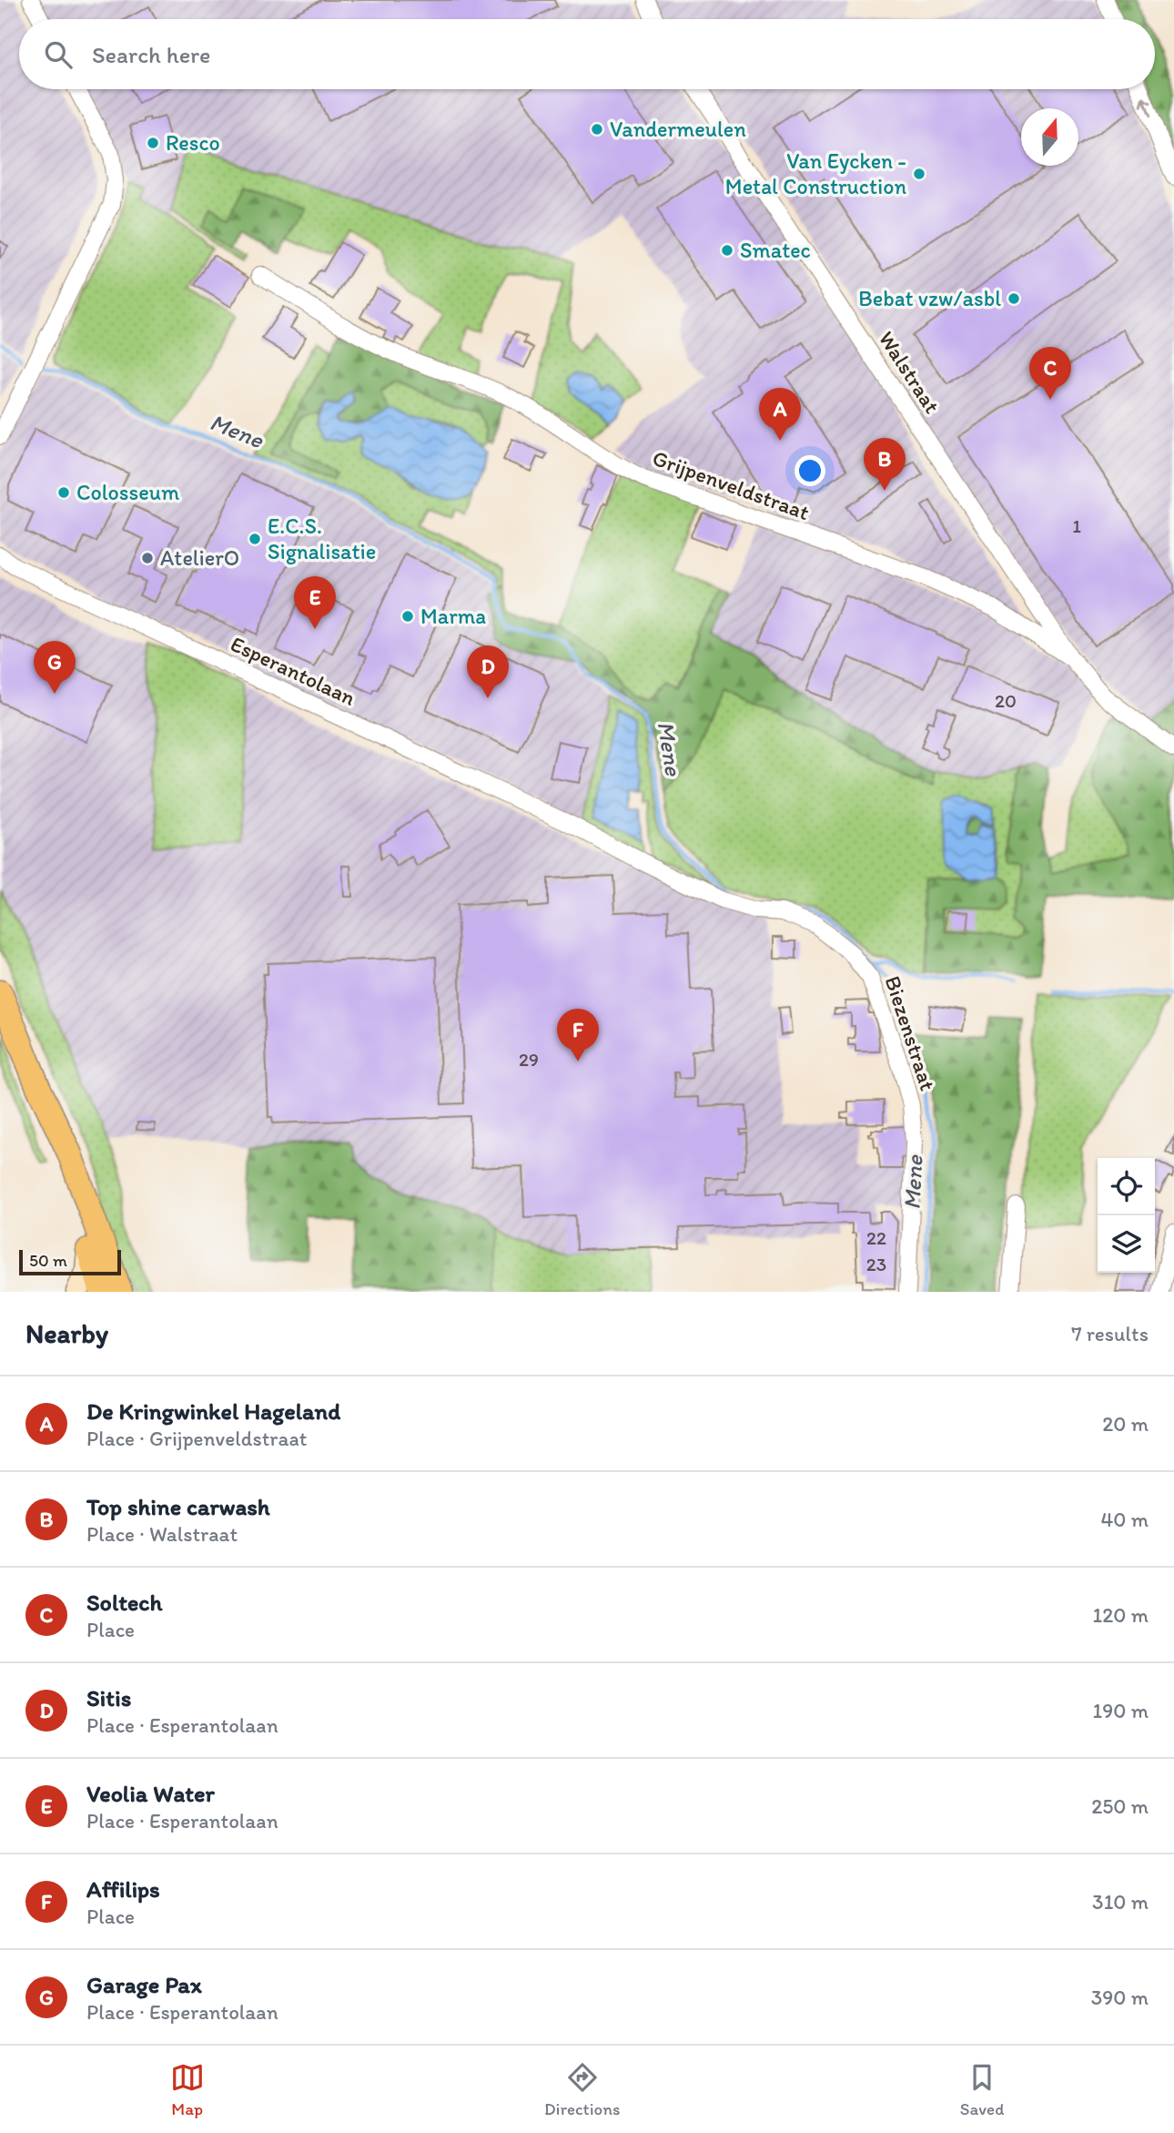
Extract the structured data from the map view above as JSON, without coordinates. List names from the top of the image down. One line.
{"streets":{"street":["Walstraat","Grijpenveldstraat","Esperantolaan","Biezenstraat"]},"crossings":[["Walstraat","Grijpenveldstraat"],["Esperantolaan","Biezenstraat"]],"water":["Mene"],"places":["Vandermeulen","Resco","Van Eycken - Metal Construction","Smatec","Bebat vzw/asbl","Colosseum","E.C.S. Signalisatie","AtelierO","Marma"],"house_numbers":["1","20","29","22","23"],"scale_bar":"50 m","north":"top","page":{"search":"Search here","pins":["C","A","B","E","G","D","F"],"scale":"50 m","heading":["Nearby","7 results"],"list":[{"mark":"A","name":"De Kringwinkel Hageland","note":"Place · Grijpenveldstraat","value":"20 m"},{"mark":"B","name":"Top shine carwash","note":"Place · Walstraat","value":"40 m"},{"mark":"C","name":"Soltech","note":"Place","value":"120 m"},{"mark":"D","name":"Sitis","note":"Place · Esperantolaan","value":"190 m"},{"mark":"E","name":"Veolia Water","note":"Place · Esperantolaan","value":"250 m"},{"mark":"F","name":"Affilips","note":"Place","value":"310 m"},{"mark":"G","name":"Garage Pax","note":"Place · Esperantolaan","value":"390 m"}],"nav":["Map","Directions","Saved"]}}
